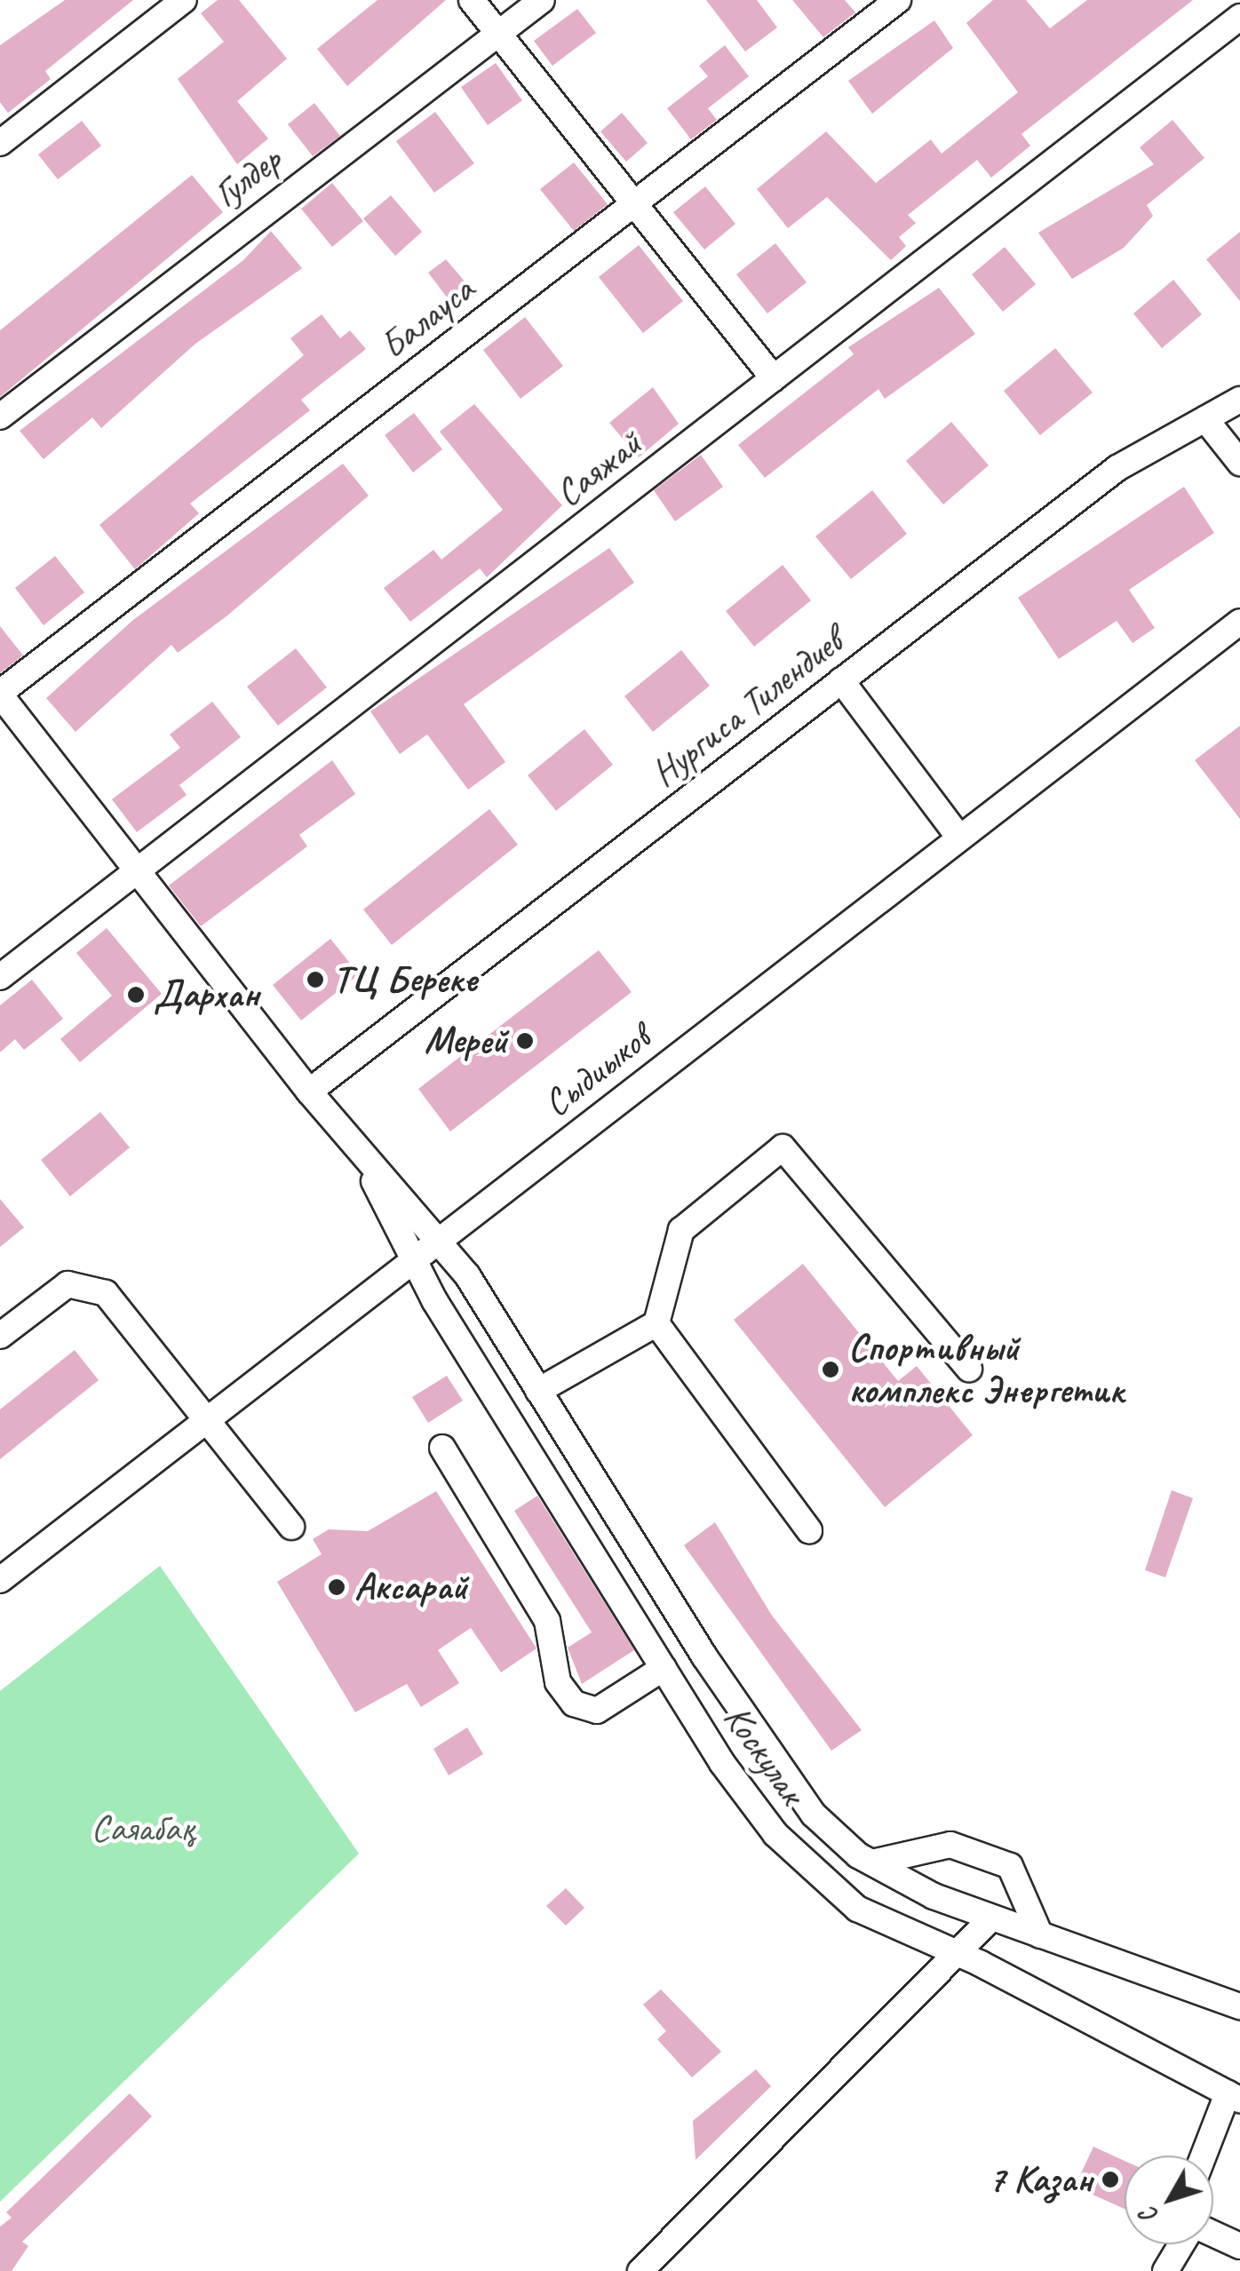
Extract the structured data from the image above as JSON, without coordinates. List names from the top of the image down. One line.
{"streets":{"street":["Гулдер","Балауса","Саяжай","Нургиса Тилендиев","Сыдиыков","Коскулак"]},"crossings":[["Сыдиыков","Коскулак"]],"parks":["Саяабақ"],"places":["ТЦ Береке","Дархан","Мерей","Спортивный комплекс Энергетик","Аксарай","7 Казан"],"north":"bottom left"}
